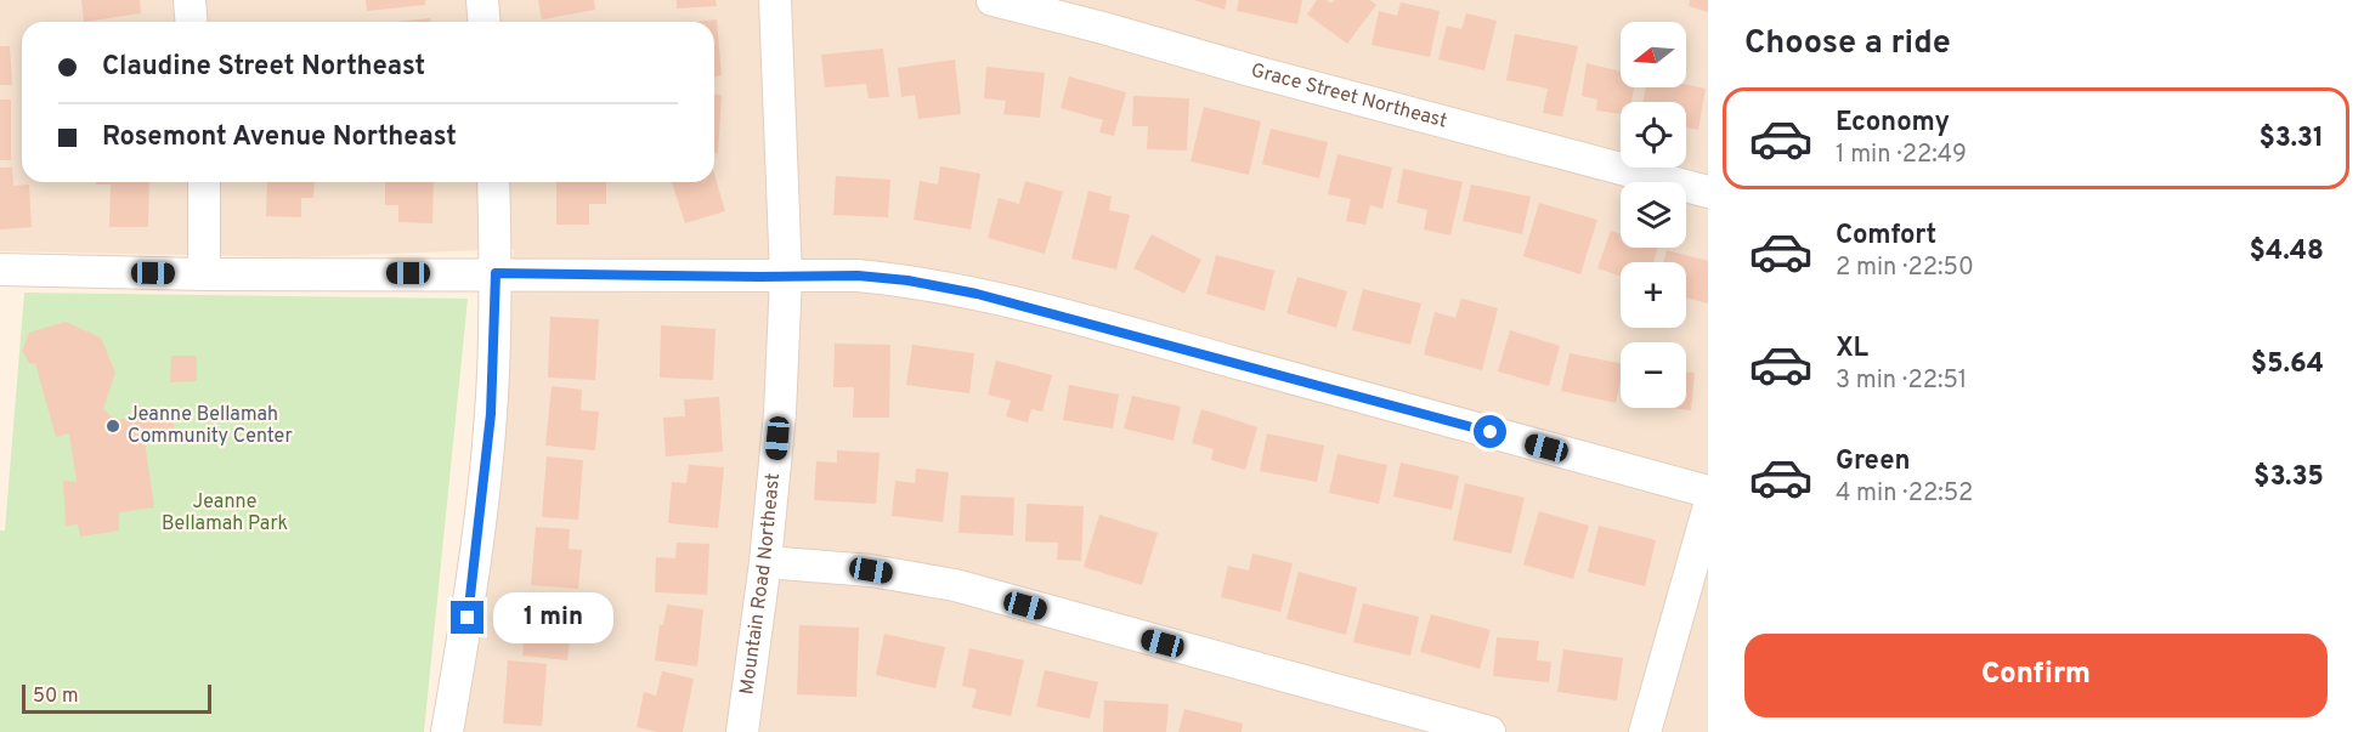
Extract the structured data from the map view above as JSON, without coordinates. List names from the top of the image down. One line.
{"streets":{"street":["Grace Street Northeast","Mountain Road Northeast"]},"parks":["Jeanne Bellamah Park"],"places":["Jeanne Bellamah Community Center"],"scale_bar":"50 m","north":"left","page":{"heading":"Choose a ride","map_buttons":["+","−"],"banner":["Claudine Street Northeast","Rosemont Avenue Northeast"],"list":[{"name":"Economy","note":"1 min · 22:49","value":"$3.31"},{"name":"Comfort","note":"2 min · 22:50","value":"$4.48"},{"name":"XL","note":"3 min · 22:51","value":"$5.64"},{"name":"Green","note":"4 min · 22:52","value":"$3.35"}],"bubble":"1 min","buttons":"Confirm","scale":"50 m"}}
